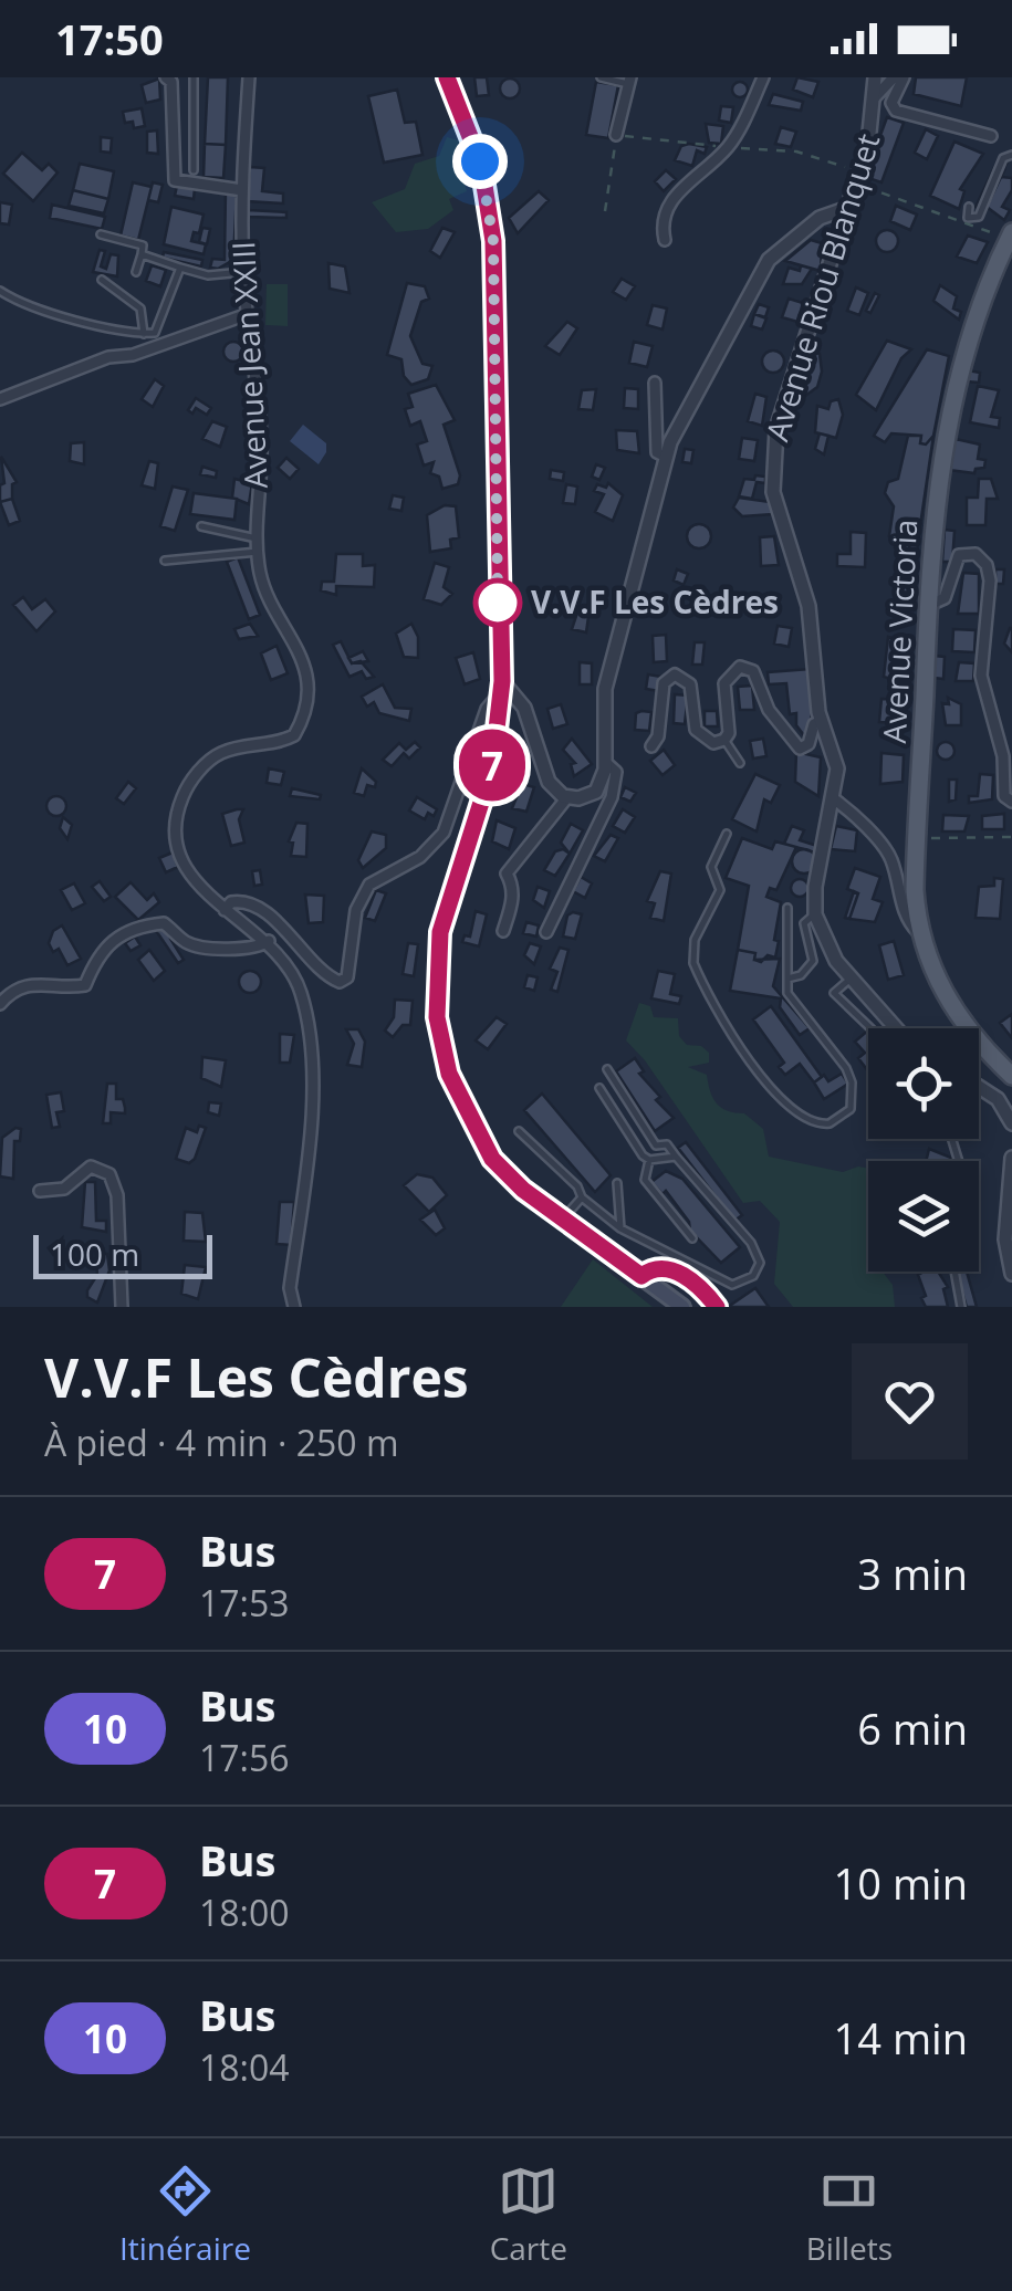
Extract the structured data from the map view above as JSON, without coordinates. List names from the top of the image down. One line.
{"streets":{"main road":["Avenue Victoria"],"street":["Avenue Riou Blanquet","Avenue Jean XXIII"]},"places":["V.V.F Les Cèdres"],"lines":["bus line 7"],"scale_bar":"100 m","page":{"status":"17:50","on_map":"7","scale":"100 m","heading":["V.V.F Les Cèdres","À pied · 4 min · 250 m"],"list":[{"mark":"7","name":"Bus","note":"17:53","value":"3 min"},{"mark":"10","name":"Bus","note":"17:56","value":"6 min"},{"mark":"7","name":"Bus","note":"18:00","value":"10 min"},{"mark":"10","name":"Bus","note":"18:04","value":"14 min"}],"tabs":["Itinéraire","Carte","Billets"]}}
